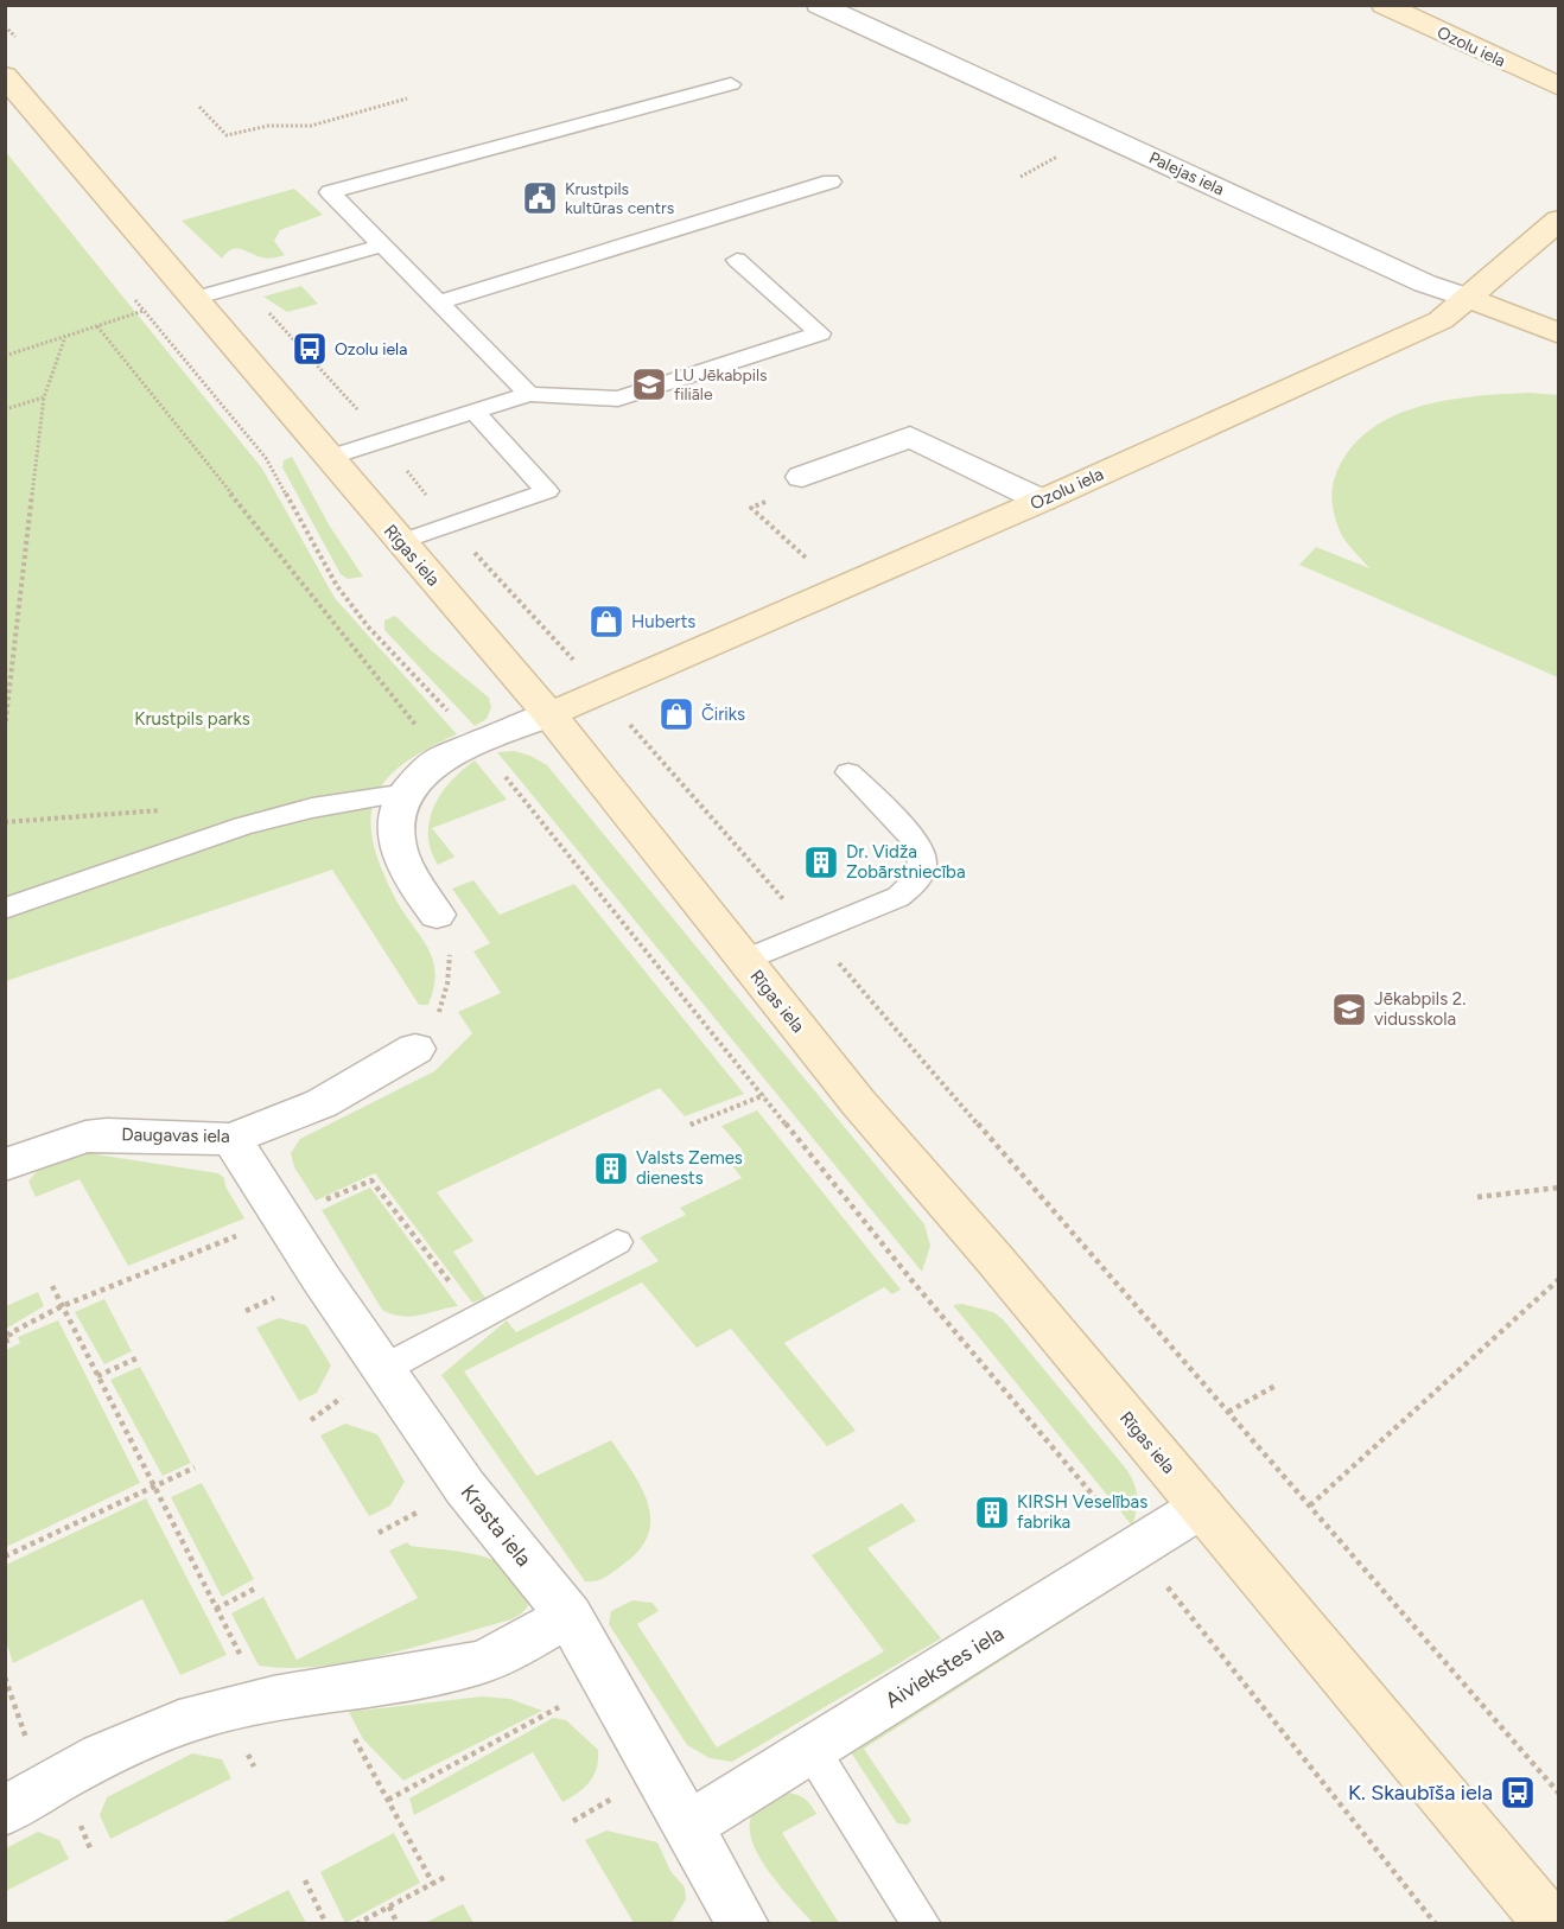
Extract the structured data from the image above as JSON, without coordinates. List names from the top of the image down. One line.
{"streets":{"main road":["Ozolu iela","Palejas iela","Rīgas iela"],"street":["Daugavas iela","Krasta iela","Aiviekstes iela"]},"crossings":[["Ozolu iela","Palejas iela"],["Ozolu iela","Rīgas iela"],["Rīgas iela","Aiviekstes iela"],["Daugavas iela","Krasta iela"],["Krasta iela","Aiviekstes iela"]],"parks":["Krustpils parks"],"places":{"public building":["Krustpils kultūras centrs"],"bus stop":["Ozolu iela","K. Skaubīša iela"],"school or university":["LU Jēkabpils filiāle","Jēkabpils 2. vidusskola"],"shop":["Huberts","Čiriks"],"building":["Dr. Vidža Zobārstniecība","Valsts Zemes dienests","KIRSH Veselības fabrika"]}}
